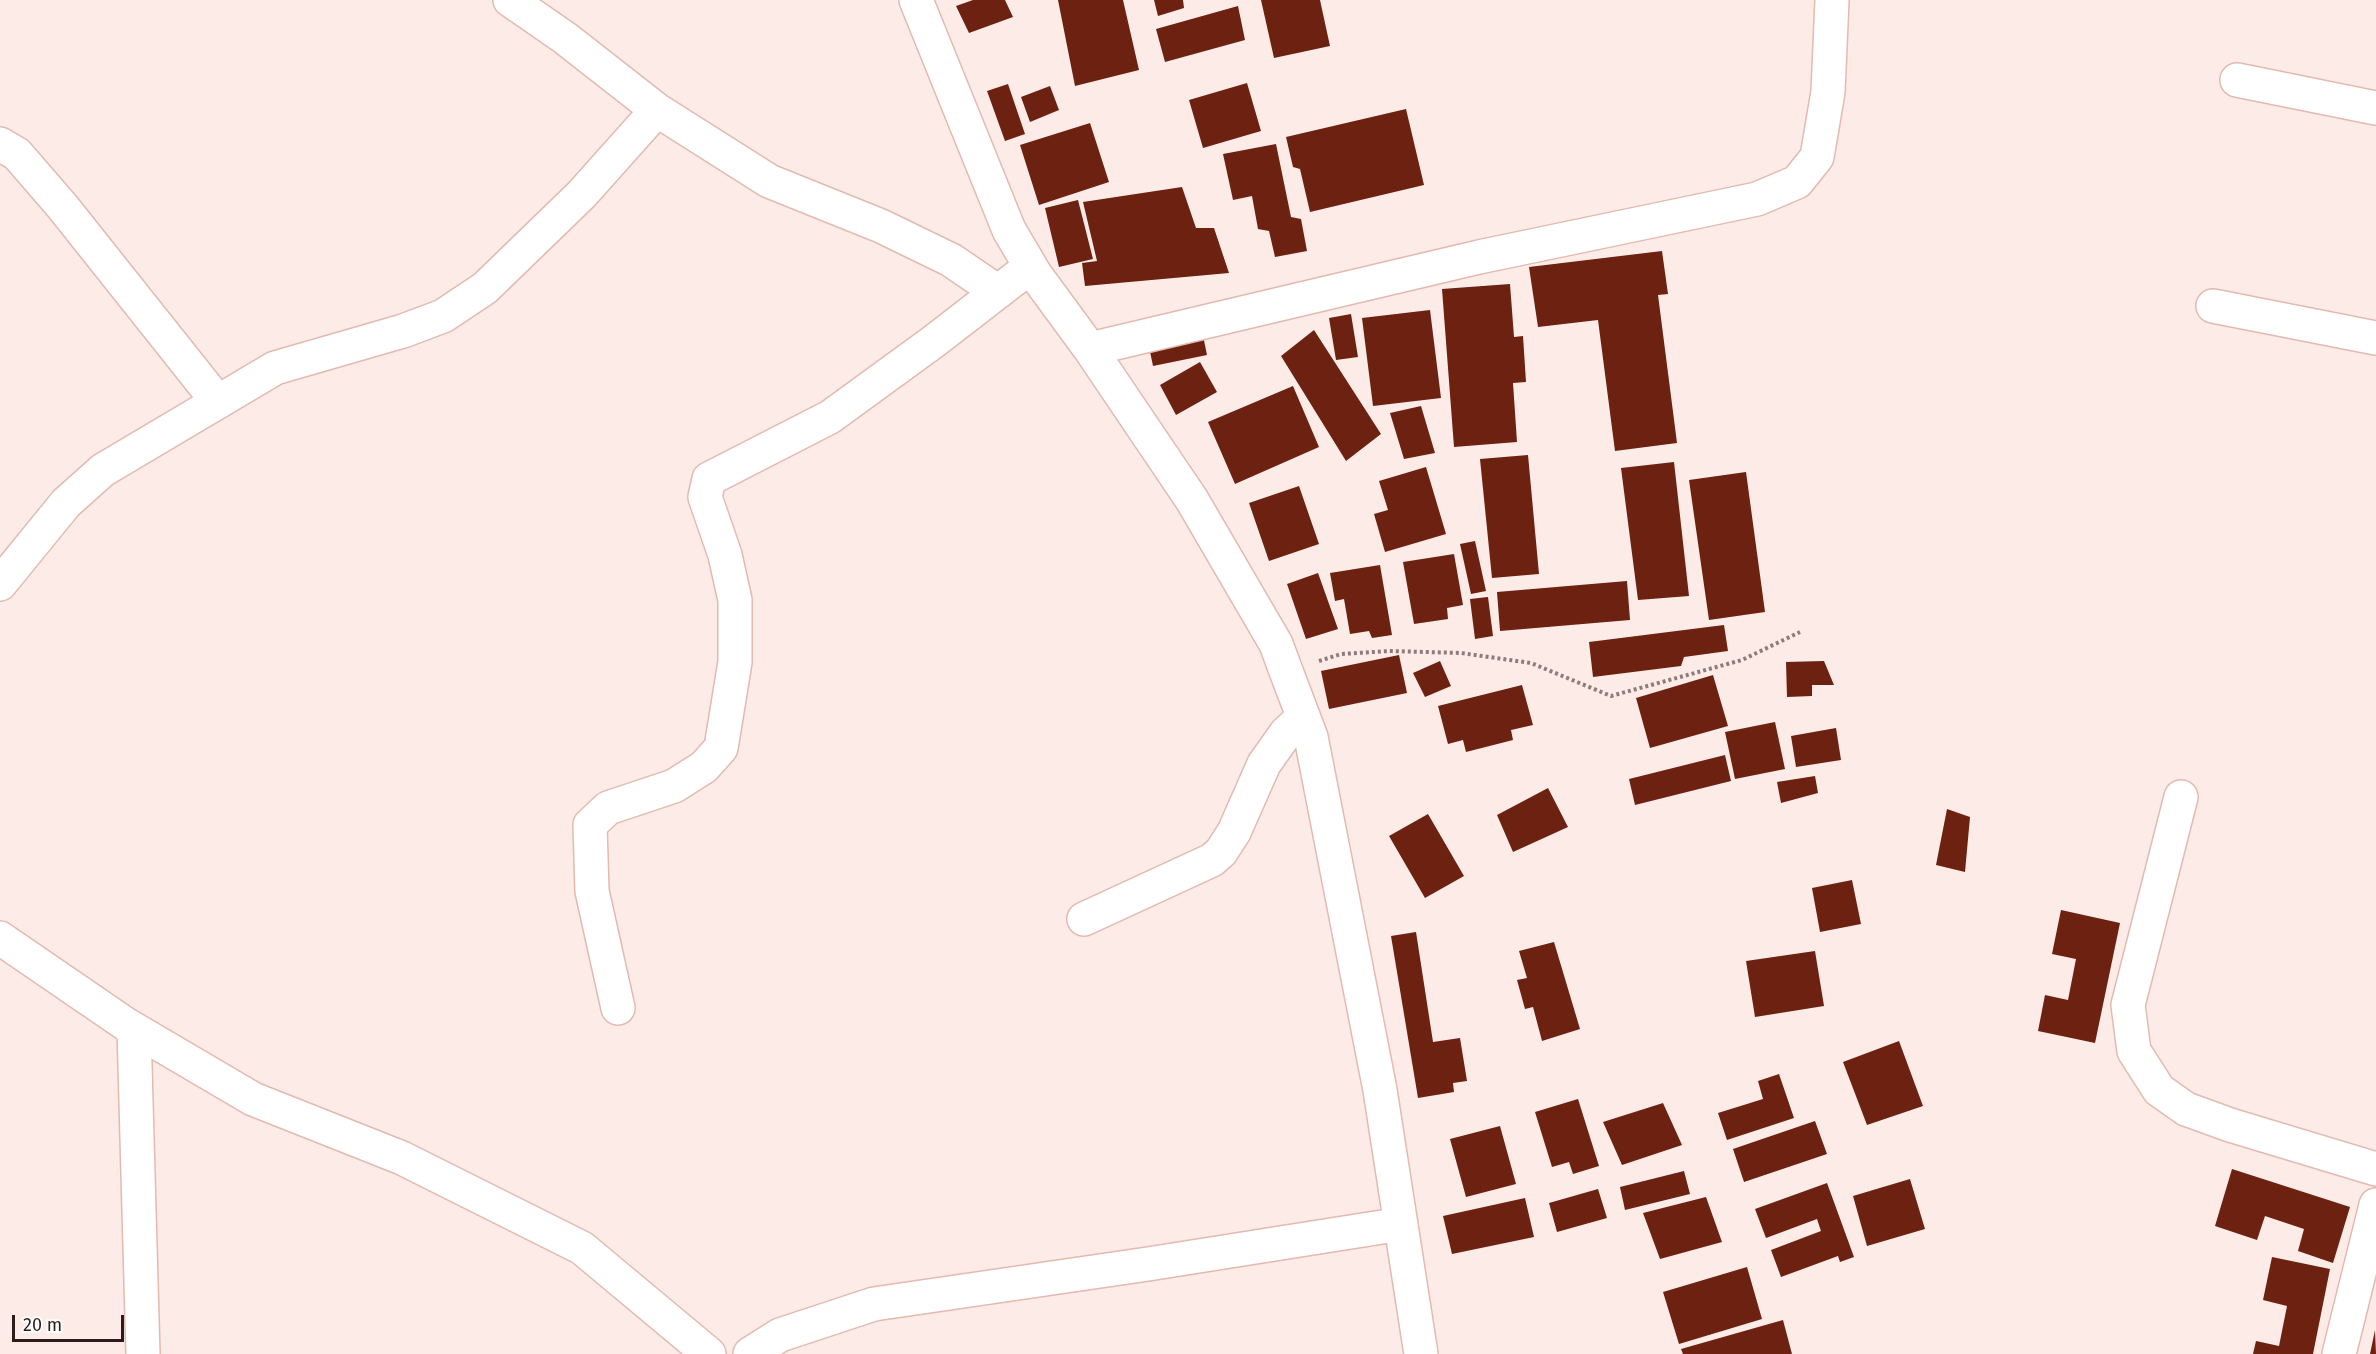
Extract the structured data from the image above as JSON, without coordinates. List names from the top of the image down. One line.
{"scale_bar":"20 m"}
